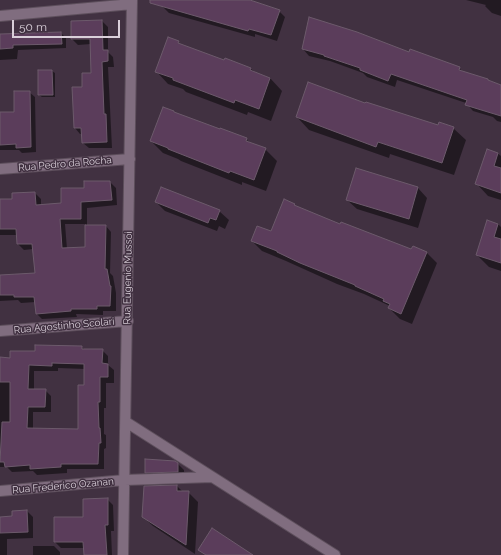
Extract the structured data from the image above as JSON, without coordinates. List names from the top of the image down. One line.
{"streets":{"street":["Rua Pedro da Rocha","Rua Eugenio Mussoi","Rua Agostinho Scolari","Rua Frederico Ozanan"]},"crossings":[["Rua Pedro da Rocha","Rua Eugenio Mussoi"],["Rua Eugenio Mussoi","Rua Agostinho Scolari"],["Rua Eugenio Mussoi","Rua Frederico Ozanan"]],"scale_bar":"50 m"}
